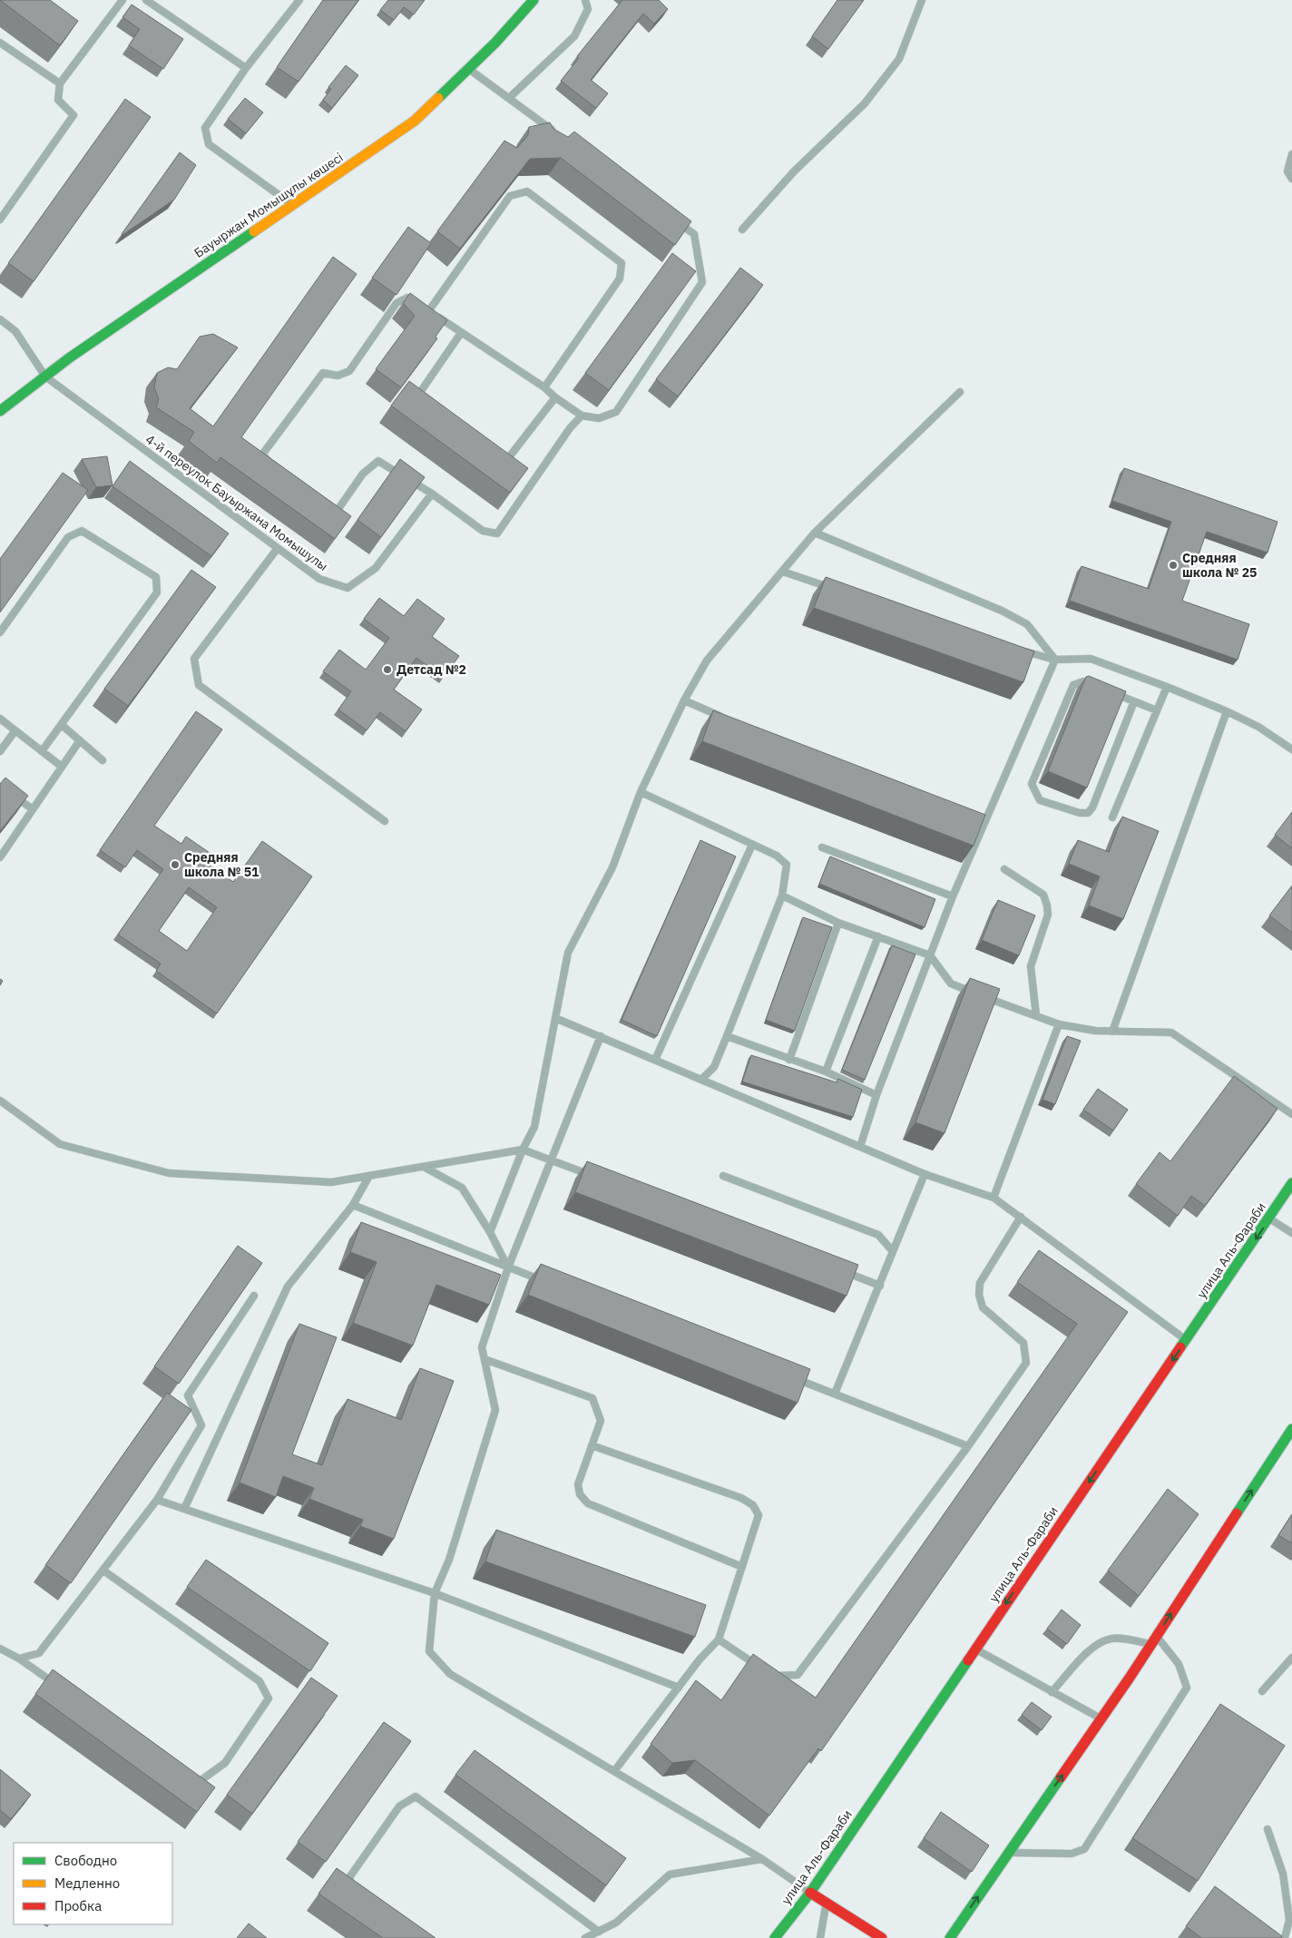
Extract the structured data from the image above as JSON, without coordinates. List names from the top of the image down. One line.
{"streets":{"main road":["Бауыржан Момышұлы көшесі","улица Аль-Фараби"],"lane":["4-й переулок Бауыржана Момышулы"]},"crossings":[["Бауыржан Момышұлы көшесі","4-й переулок Бауыржана Момышулы"]],"one_way":["улица Аль-Фараби"],"places":["Средняя школа № 25","Детсад №2","Средняя школа № 51"],"legend":["Свободно","Медленно","Пробка"]}
